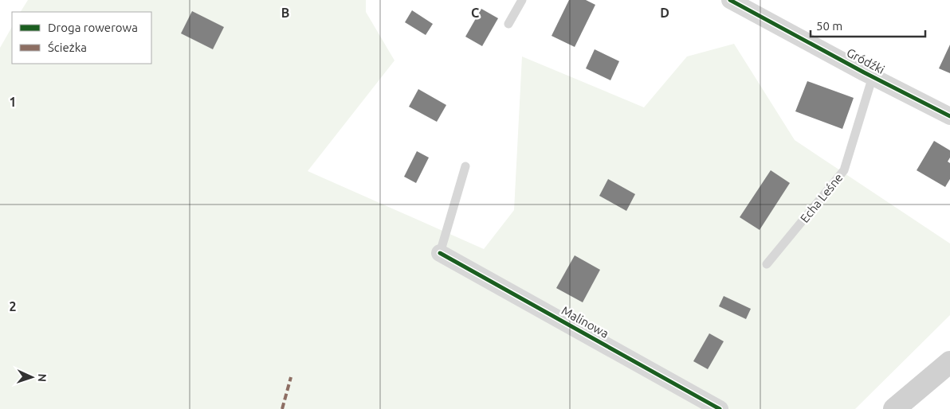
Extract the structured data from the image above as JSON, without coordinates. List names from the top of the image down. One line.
{"streets":{"street":["Gródźki","Malinowa"],"lane":["Echa Leśne"]},"crossings":[["Gródźki","Echa Leśne"]],"legend":["Droga rowerowa","Ścieżka"],"scale_bar":"50 m","north":"right","grid":{"columns":["B","C","D"],"rows":["1","2"]}}
